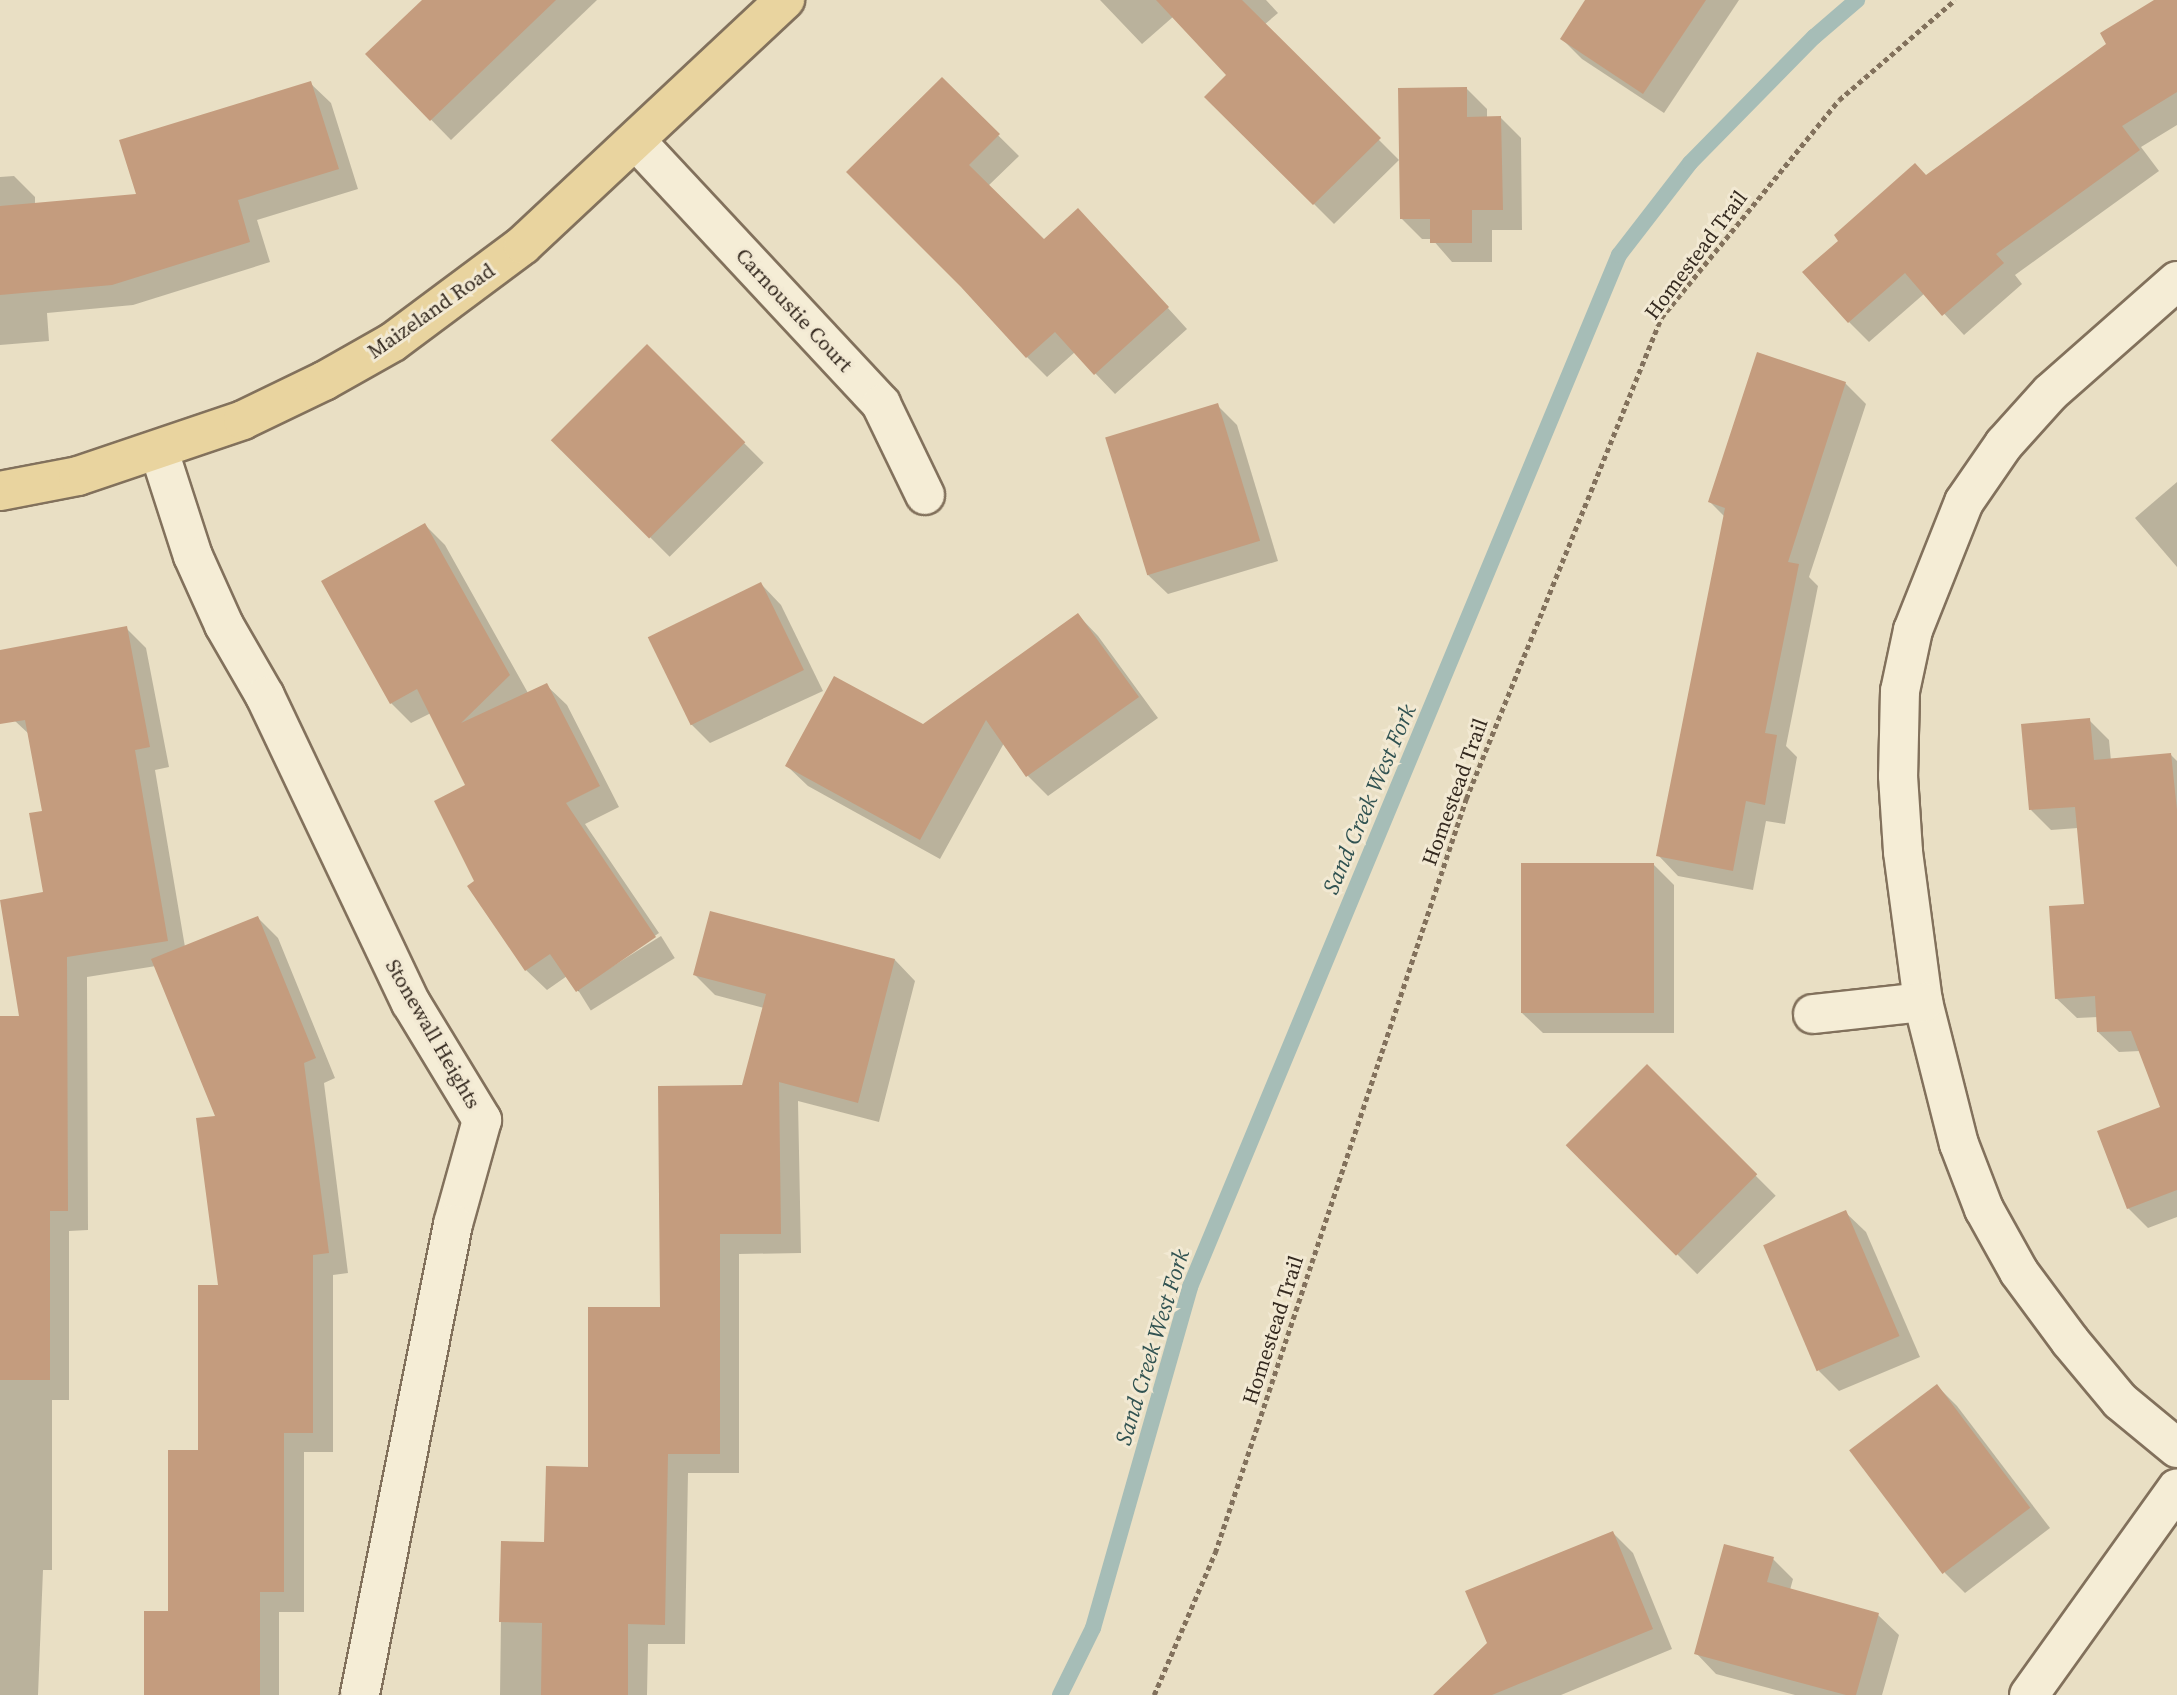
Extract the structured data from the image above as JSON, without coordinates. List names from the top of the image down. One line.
{"streets":{"main road":["Maizeland Road"],"street":["Carnoustie Court","Stonewall Heights"],"path":["Homestead Trail"]},"crossings":[["Carnoustie Court","Maizeland Road"],["Maizeland Road","Stonewall Heights"]],"water":["Sand Creek West Fork"]}
